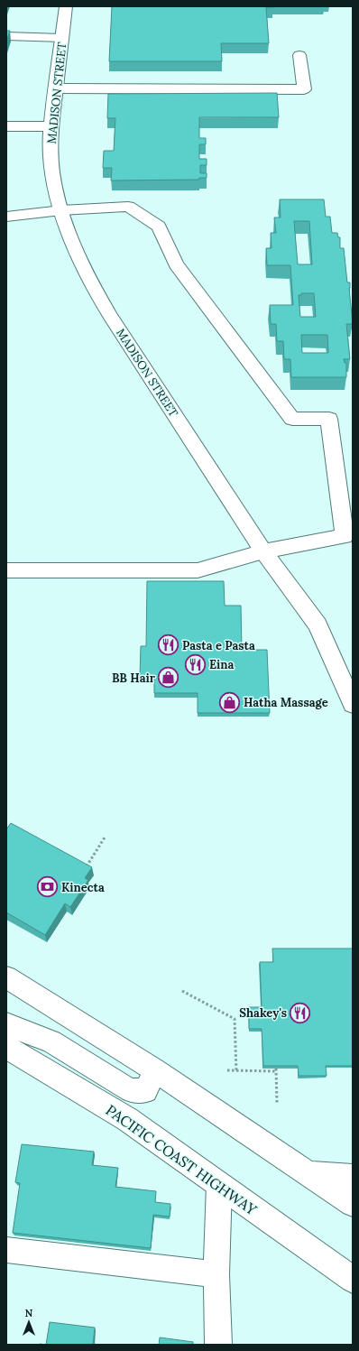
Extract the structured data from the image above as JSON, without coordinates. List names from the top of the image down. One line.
{"streets":{"main road":["MADISON STREET","PACIFIC COAST HIGHWAY"]},"places":{"restaurant":["Pasta e Pasta","Eina","Shakey's"],"shop":["BB Hair","Hatha Massage"],"bank":["Kinecta"]},"north":"top"}
